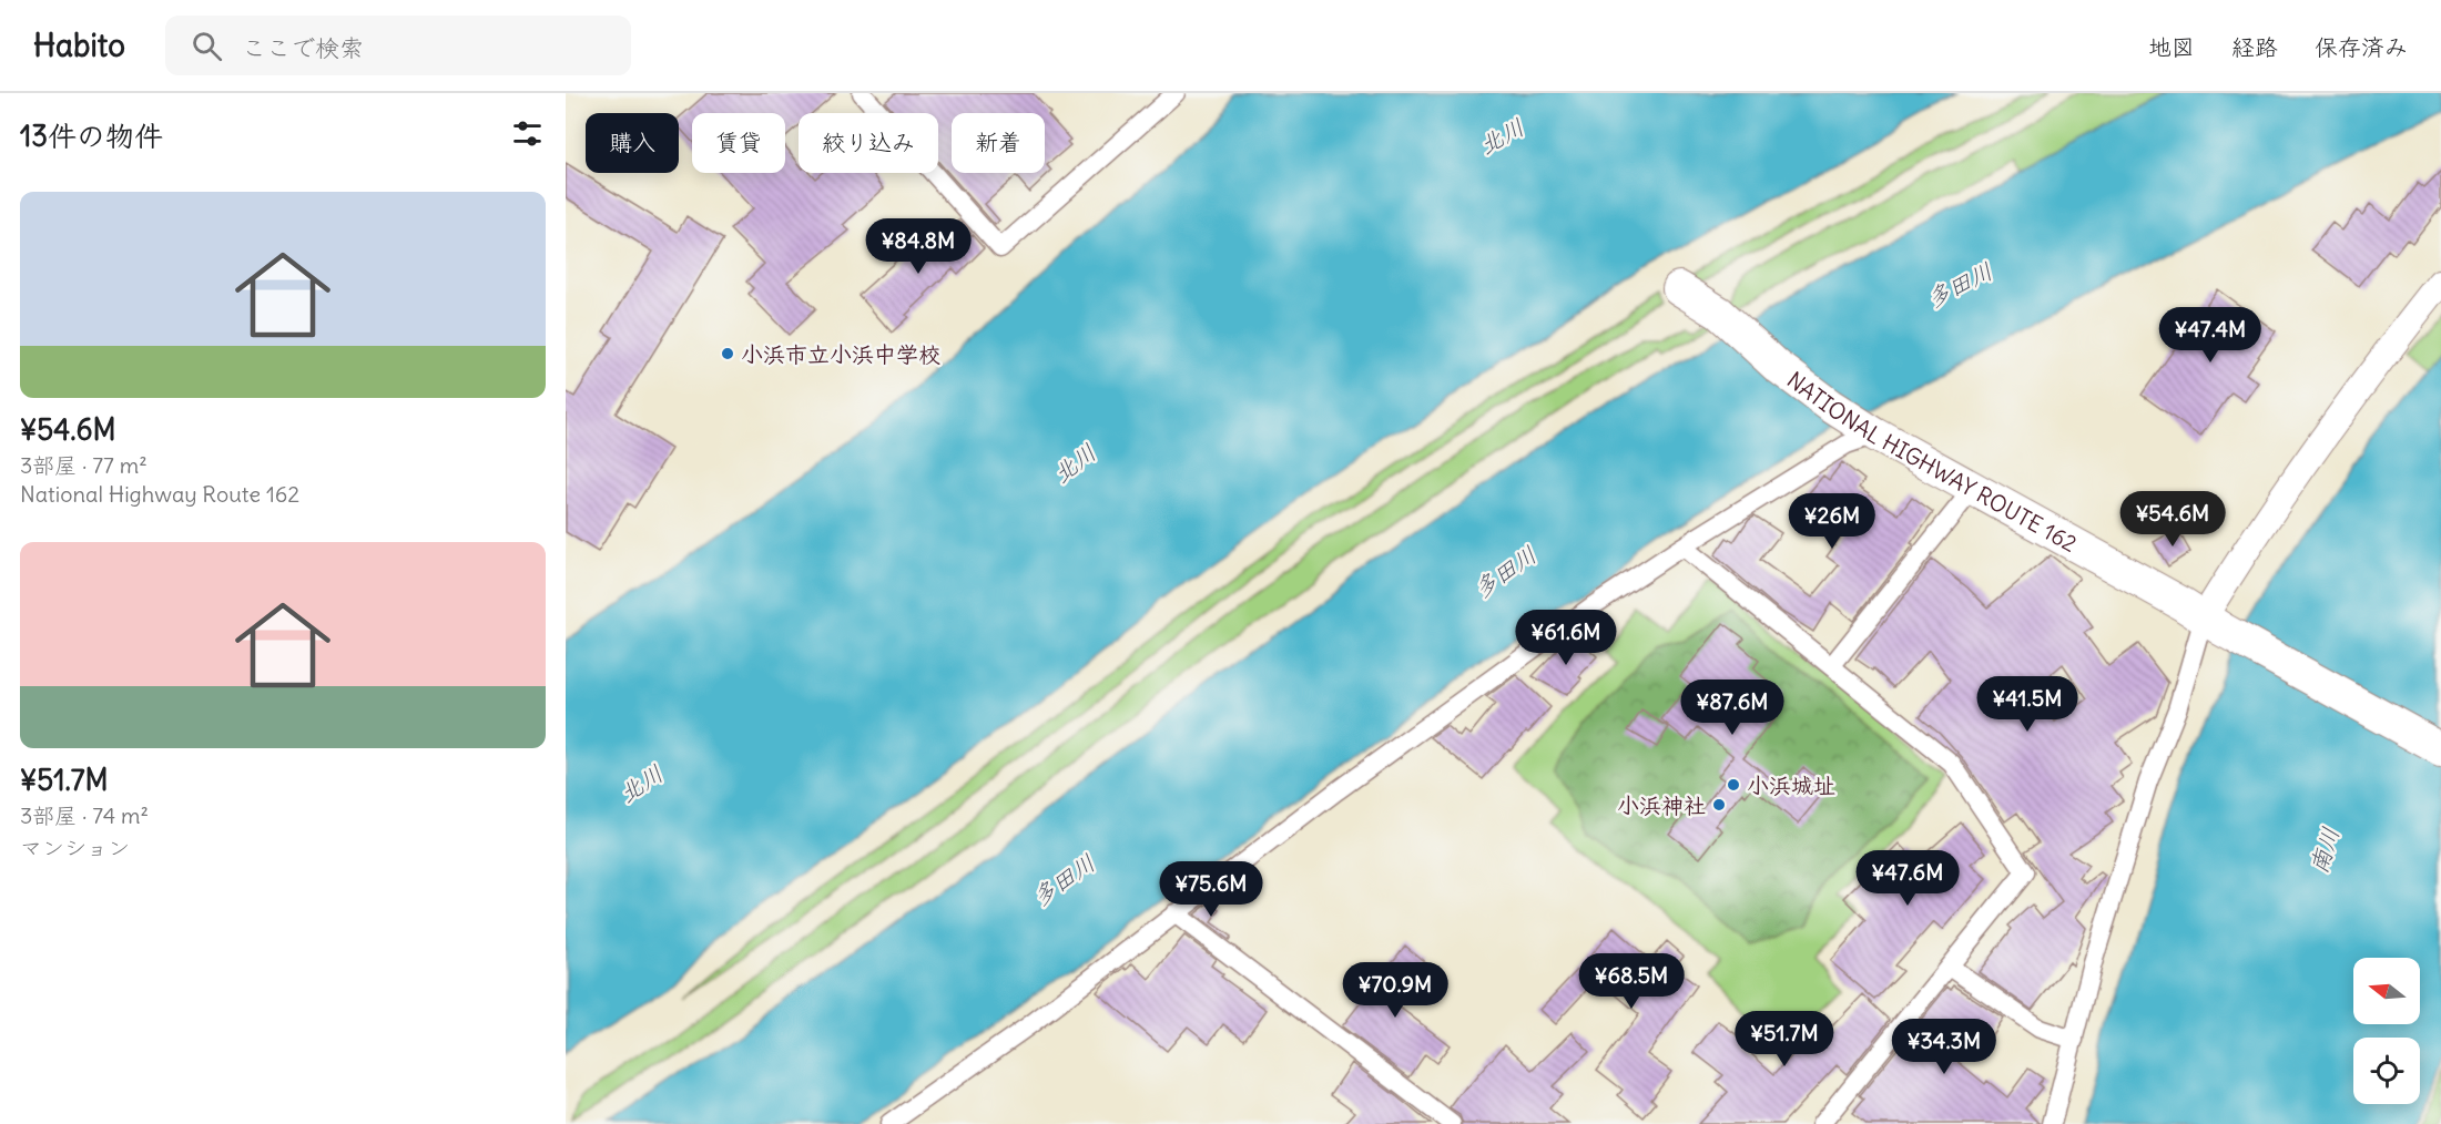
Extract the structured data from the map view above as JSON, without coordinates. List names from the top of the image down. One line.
{"streets":{"highway":["NATIONAL HIGHWAY ROUTE 162"]},"water":["北川","多田川","南川"],"places":["小浜市立小浜中学校","小浜城址","小浜神社"],"north":"left","page":{"header":"Habito","search":"ここで検索","nav":["地図","経路","保存済み"],"heading":"13件の物件","chip":["購入","賃貸","絞り込み","新着"],"list":[{"name":"¥54.6M","note":"3部屋 · 77 m² · National Highway Route 162"},{"name":"¥51.7M","note":"3部屋 · 74 m² · マンション"}],"price":["¥84.8M","¥47.4M","¥54.6M","¥26M","¥61.6M","¥41.5M","¥87.6M","¥47.6M","¥75.6M","¥68.5M","¥70.9M","¥51.7M","¥34.3M"]}}
